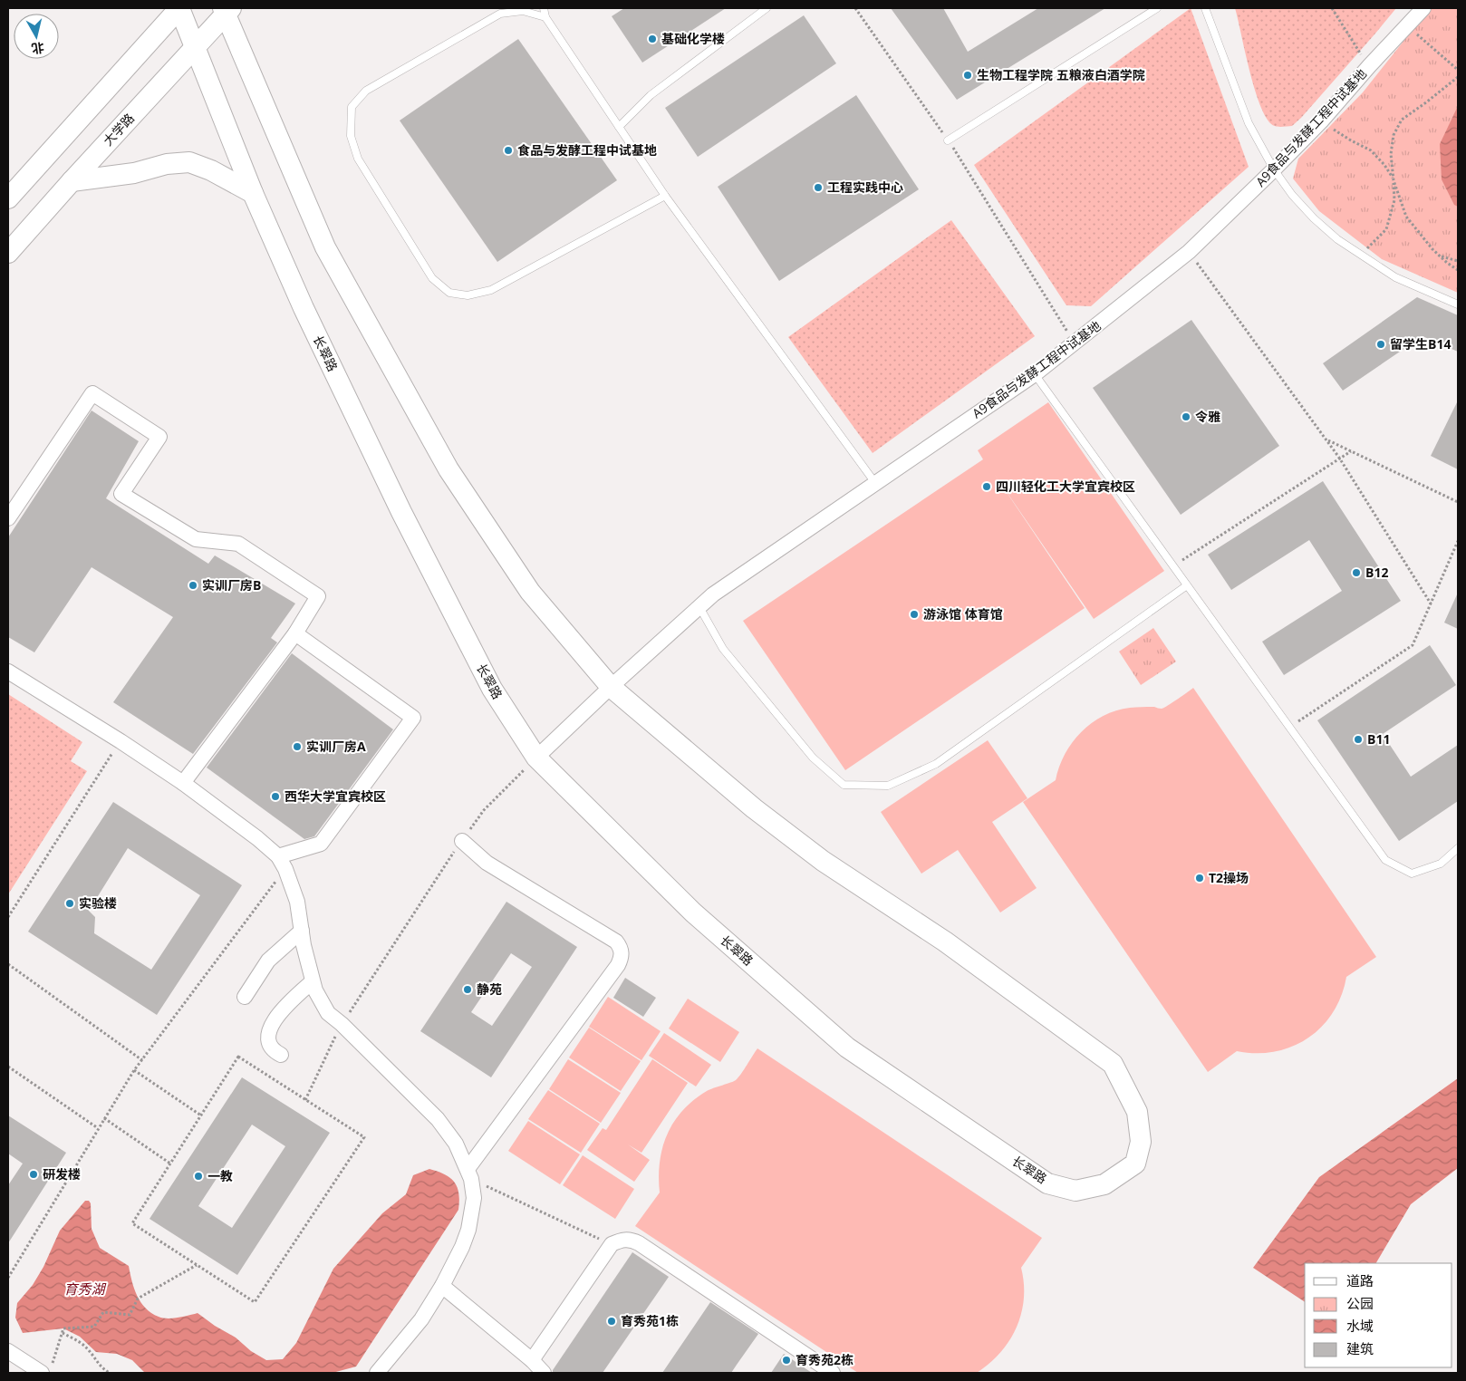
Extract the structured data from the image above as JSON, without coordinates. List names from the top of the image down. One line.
{"streets":{"main road":["大学路","长翠路"],"street":["A9食品与发酵工程中试基地"]},"crossings":[["A9食品与发酵工程中试基地","长翠路"],["大学路","长翠路"]],"water":["育秀湖"],"places":["基础化学楼","生物工程学院 五粮液白酒学院","食品与发酵工程中试基地","工程实践中心","留学生B14","令雅","四川轻化工大学宜宾校区","B12","实训厂房B","游泳馆 体育馆","B11","实训厂房A","西华大学宜宾校区","T2操场","实验楼","静苑","研发楼","一教","育秀苑1栋","育秀苑2栋"],"legend":["道路","公园","水域","建筑"],"north":"bottom"}
